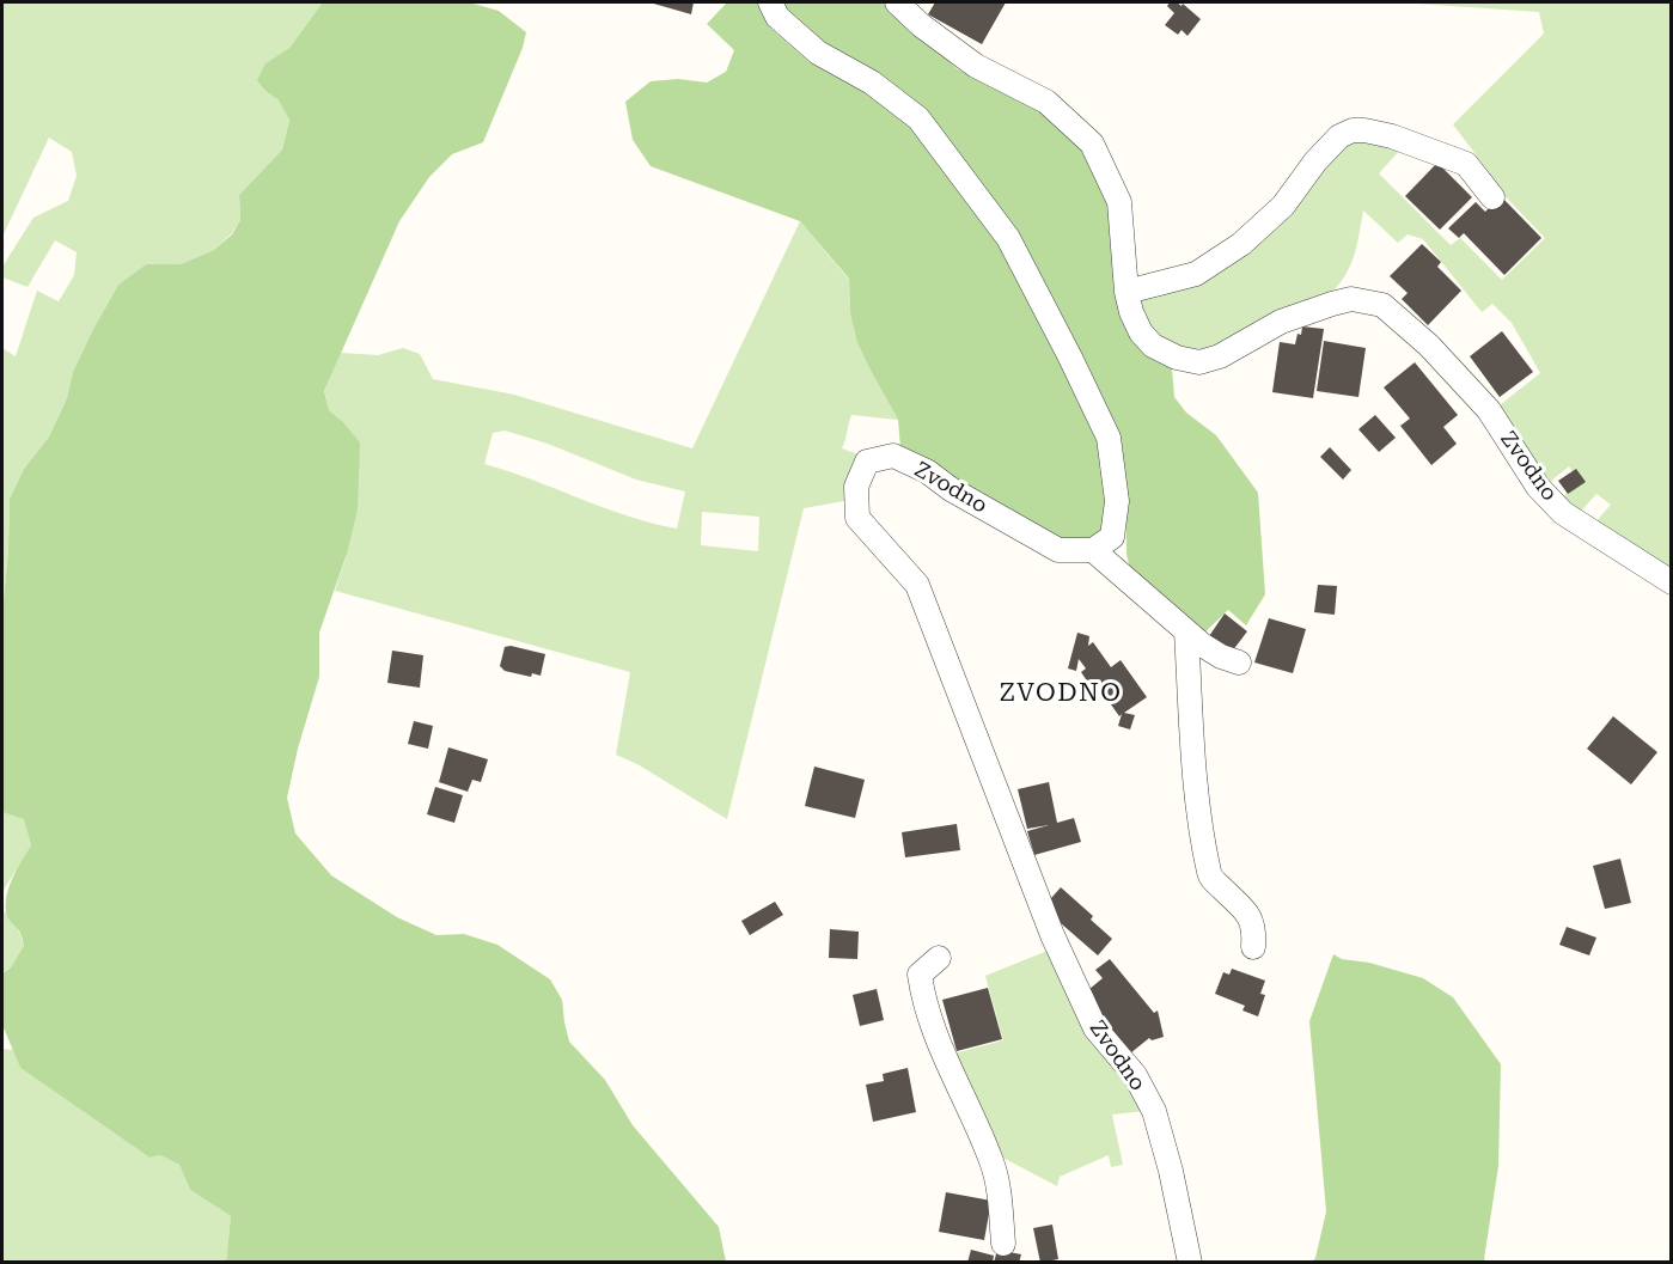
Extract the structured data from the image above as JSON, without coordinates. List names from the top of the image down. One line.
{"streets":{"street":["Zvodno"]},"districts":["ZVODNO"]}
